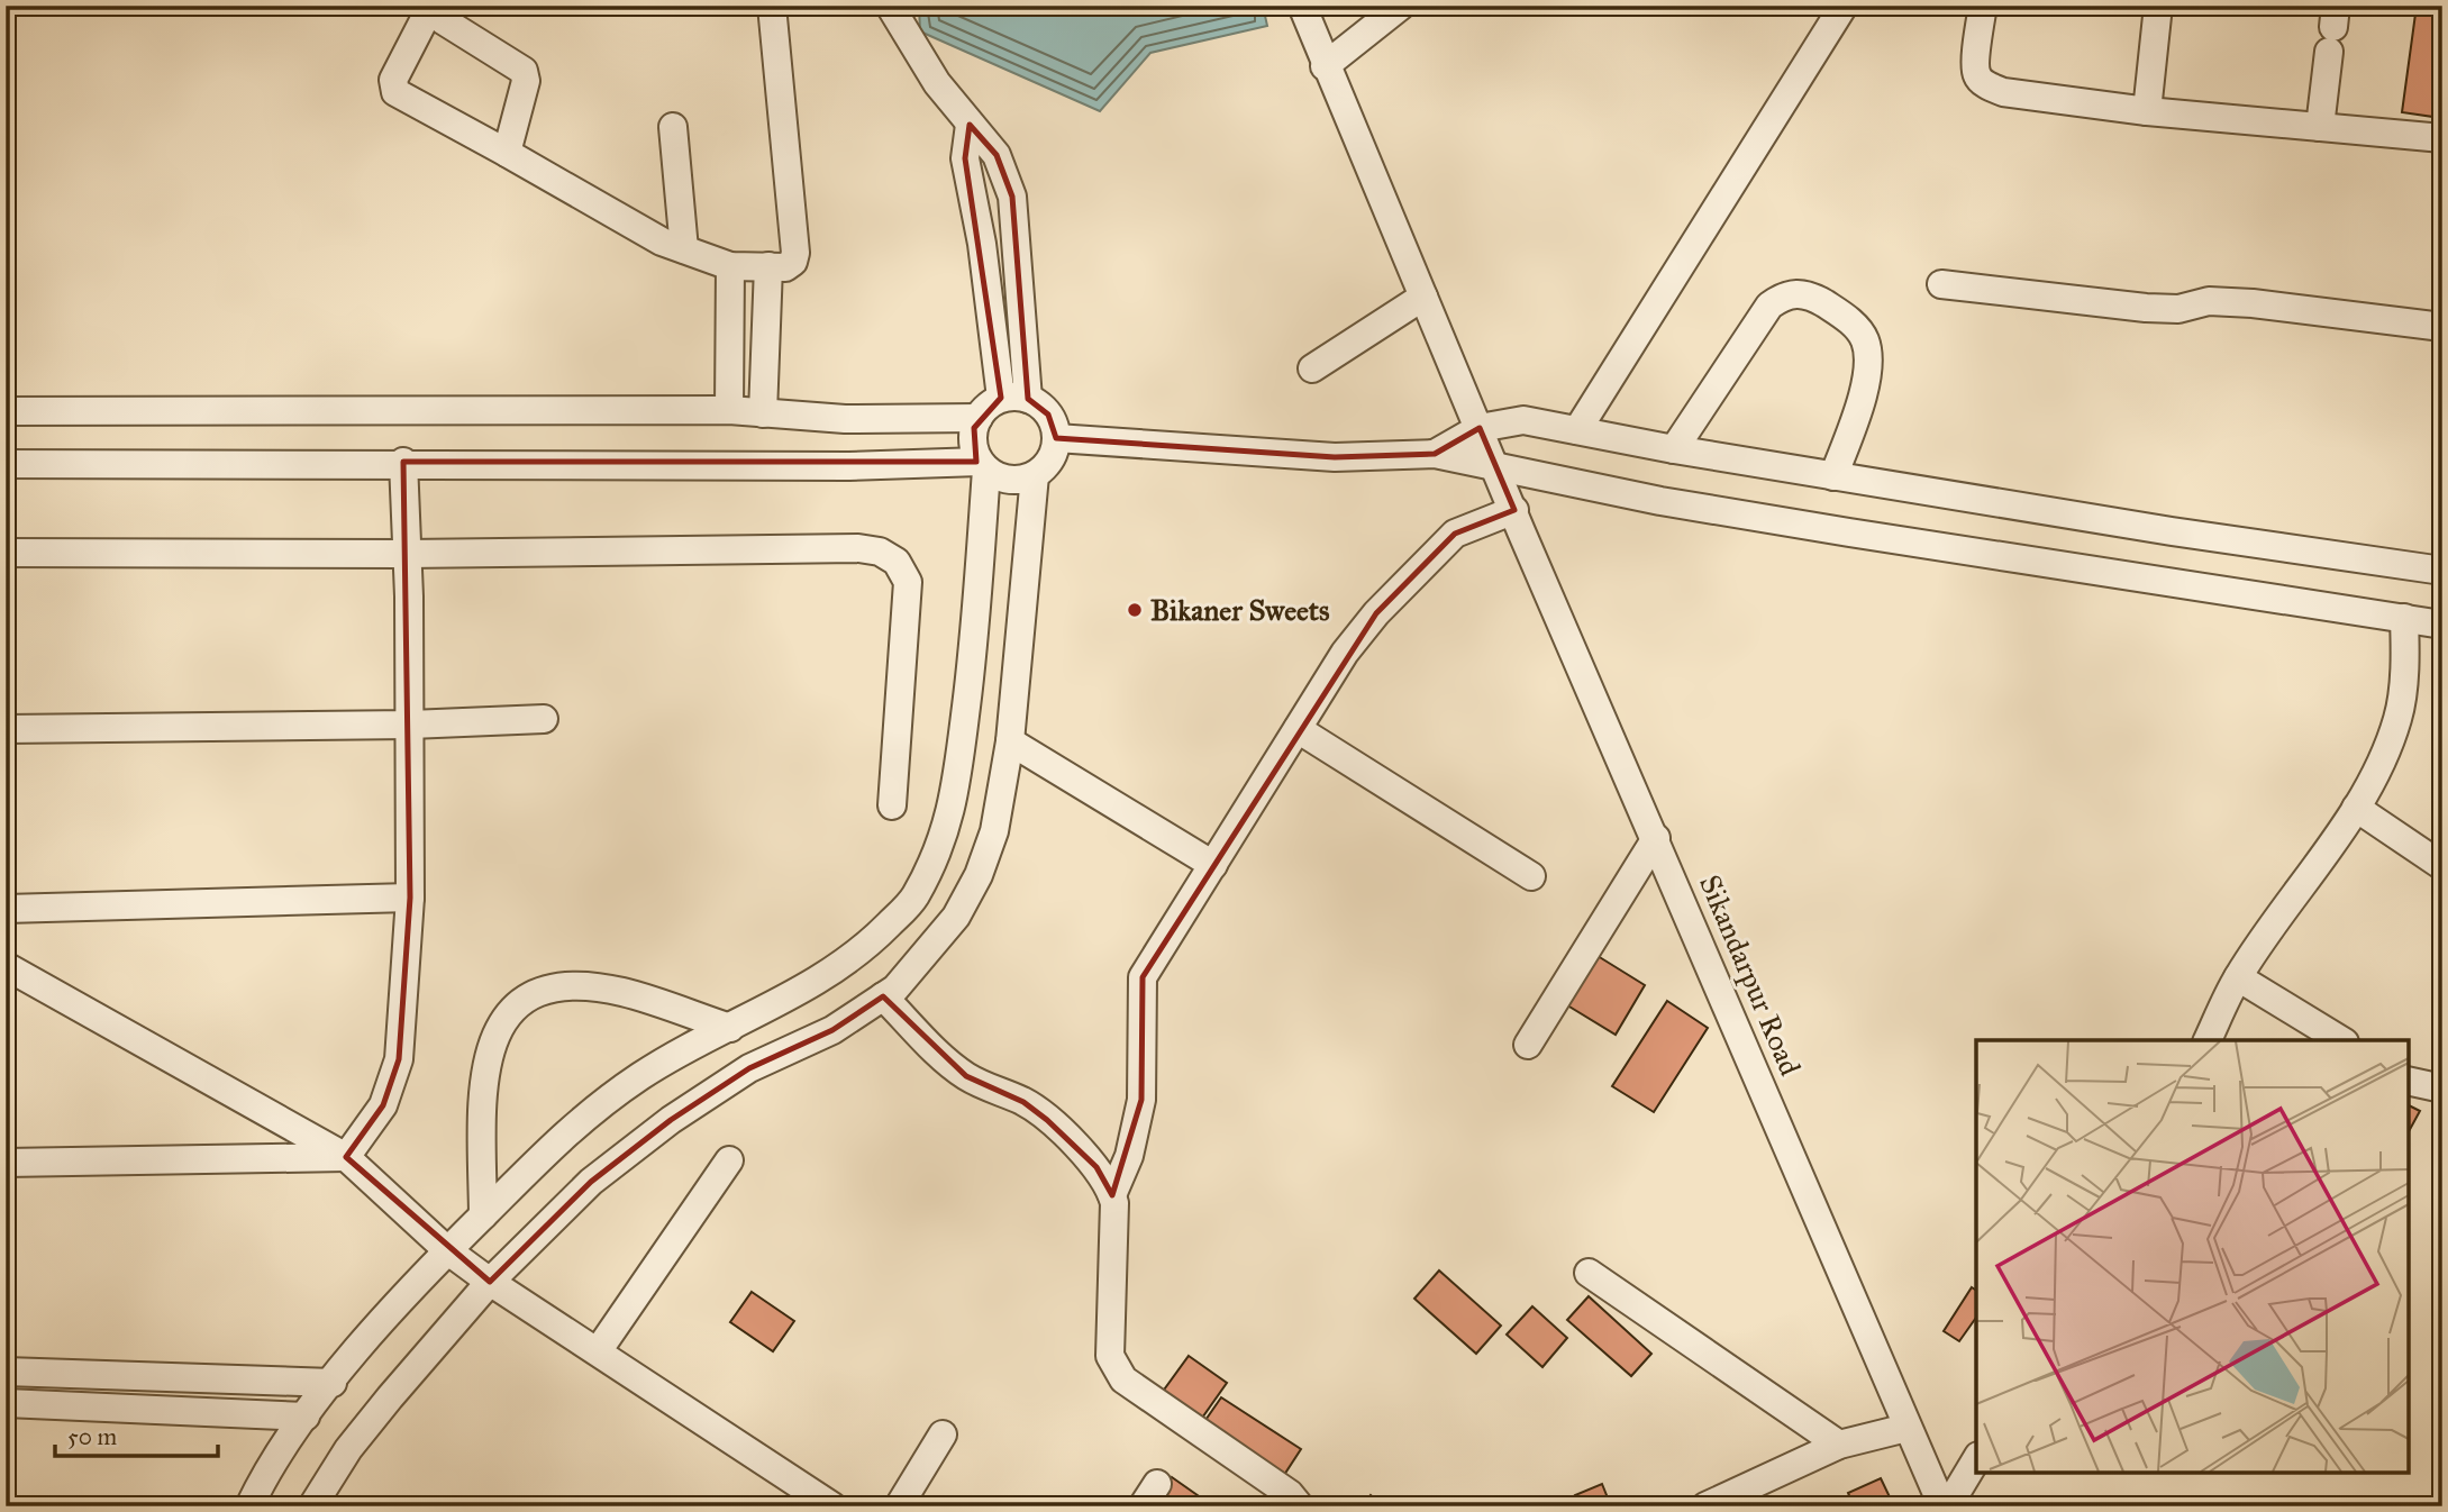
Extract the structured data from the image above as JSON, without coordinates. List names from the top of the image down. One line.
{"streets":{"street":["Sikandarpur Road"]},"places":["Bikaner Sweets"],"scale_bar":"50 m"}
